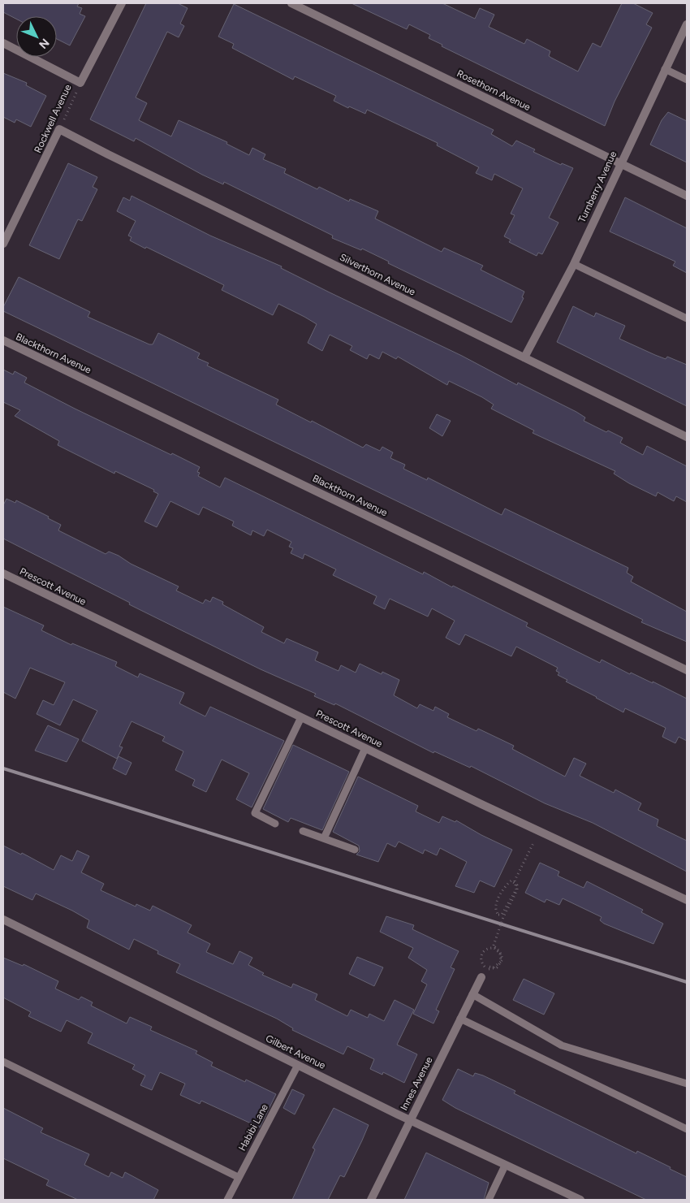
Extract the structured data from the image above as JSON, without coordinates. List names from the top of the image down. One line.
{"streets":{"street":["Rosethorn Avenue","Rockwell Avenue","Turnberry Avenue","Silverthorn Avenue","Blackthorn Avenue","Prescott Avenue","Gilbert Avenue","Innes Avenue"],"lane":["Habibi Lane"]},"crossings":[["Rosethorn Avenue","Turnberry Avenue"],["Rockwell Avenue","Silverthorn Avenue"],["Turnberry Avenue","Silverthorn Avenue"],["Gilbert Avenue","Innes Avenue"],["Gilbert Avenue","Habibi Lane"]],"north":"bottom right"}
